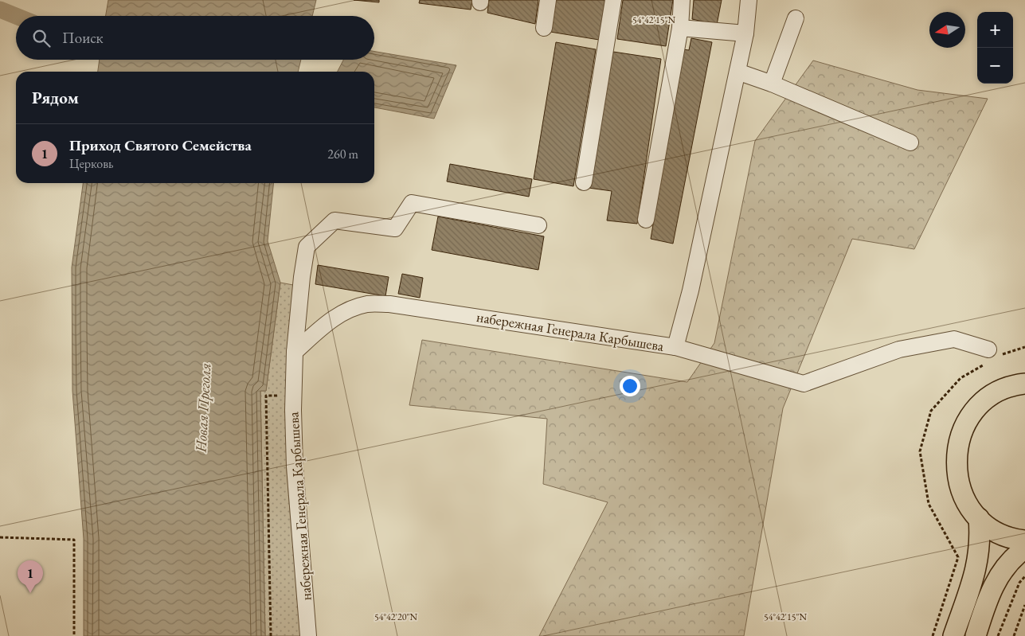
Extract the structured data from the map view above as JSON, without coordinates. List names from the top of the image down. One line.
{"streets":{"street":["набережная Генерала Карбышева"]},"water":["Новая Преголя"],"north":"left","page":{"map_buttons":["+","−"],"search":"Поиск","heading":"Рядом","list":[{"mark":"1","name":"Приход Святого Семейства","note":"Церковь","value":"260 m"}],"pins":"1"},"coordinates":["54°42'15\"N","54°42'20\"N"]}
